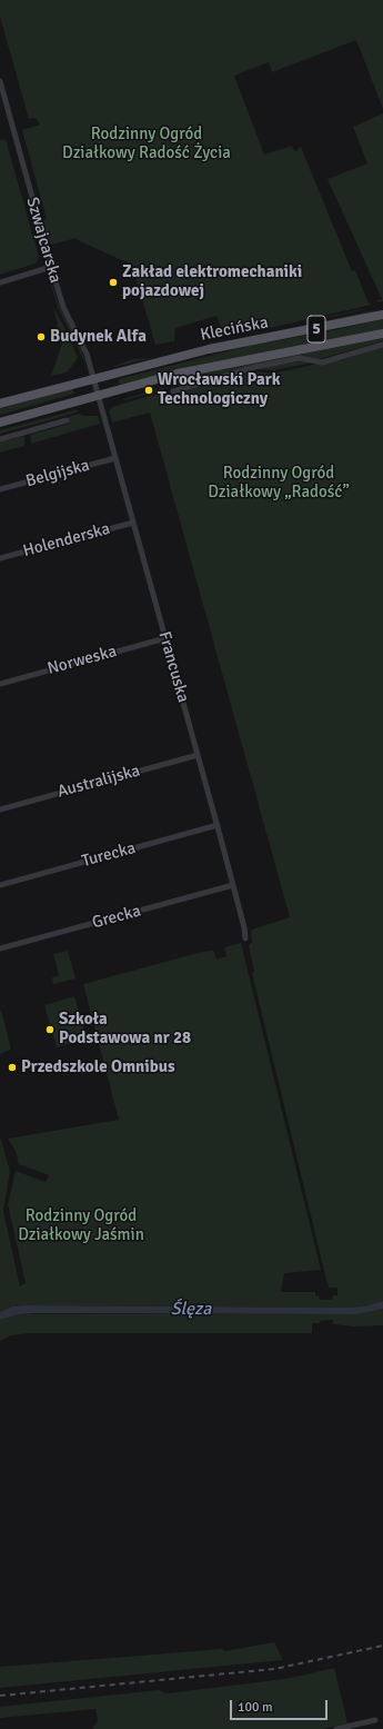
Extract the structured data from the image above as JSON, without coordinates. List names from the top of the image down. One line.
{"streets":{"main road":["Klecińska","5"],"street":["Szwajcarska","Belgijska","Holenderska","Norweska","Francuska","Australijska","Turecka","Grecka"]},"crossings":[["Szwajcarska","Klecińska"],["Szwajcarska","5"],["Szwajcarska","Francuska"],["Klecińska","5"],["Klecińska","Francuska"],["5","Francuska"],["Belgijska","Francuska"],["Holenderska","Francuska"],["Norweska","Francuska"],["Francuska","Australijska"],["Francuska","Turecka"],["Francuska","Grecka"]],"water":["Ślęza"],"parks":["Rodzinny Ogród Działkowy Radość Życia","Rodzinny Ogród Działkowy „Radość”","Rodzinny Ogród Działkowy Jaśmin"],"places":["Zakład elektromechaniki pojazdowej","Budynek Alfa","Wrocławski Park Technologiczny","Szkoła Podstawowa nr 28","Przedszkole Omnibus"],"scale_bar":"100 m"}
